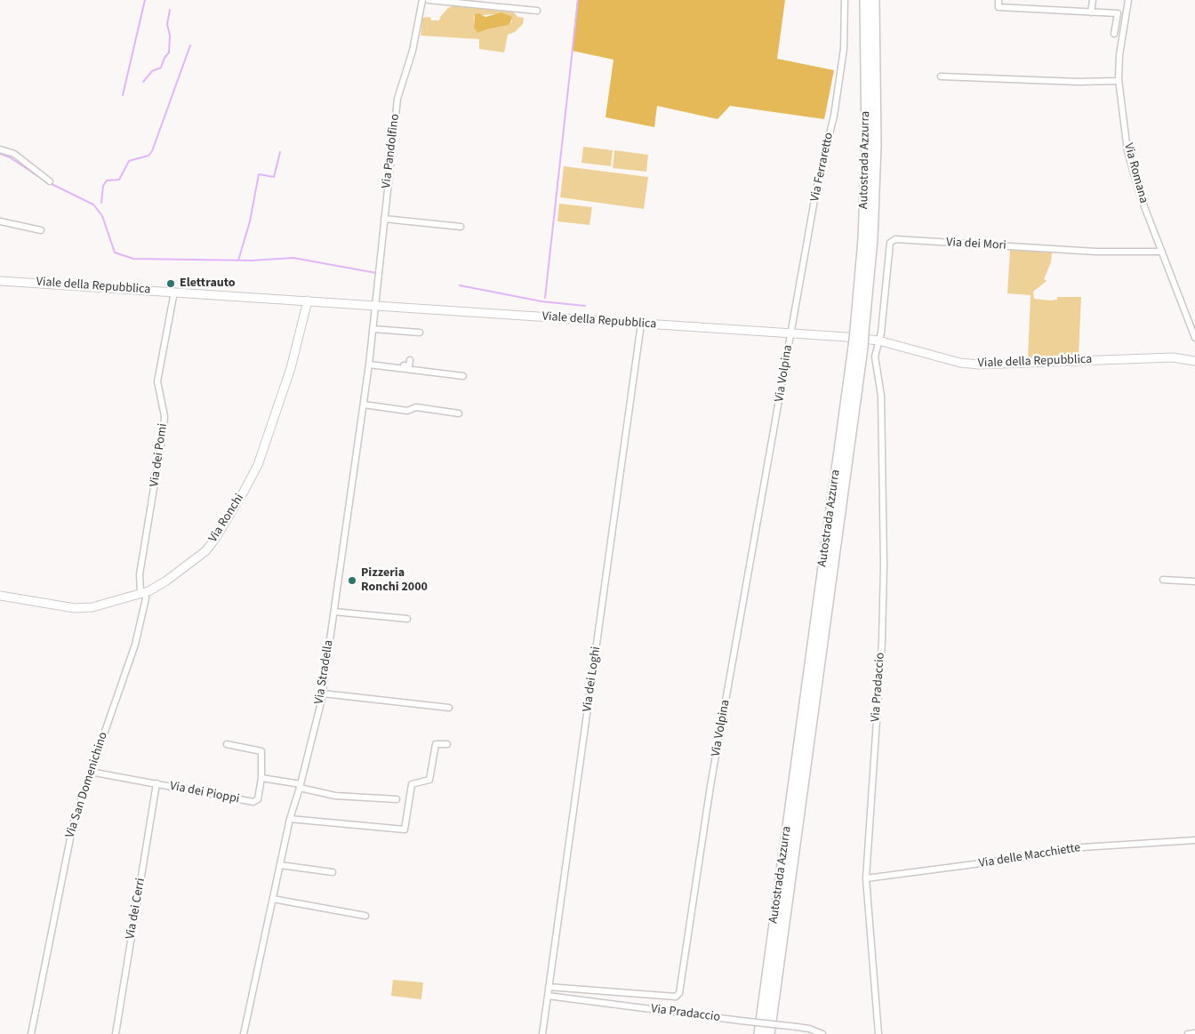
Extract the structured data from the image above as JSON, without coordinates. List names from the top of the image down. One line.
{"streets":{"highway":["Autostrada Azzurra"],"main road":["Viale della Repubblica","Via Ronchi"],"street":["Via Pandolfino","Via Ferraretto","Via Romana","Via dei Mori","Via Volpina","Via dei Pomi","Via Stradella","Via dei Loghi","Via Pradaccio","Via San Domenichino","Via dei Pioppi","Via delle Macchiette","Via dei Cerri"]},"crossings":[["Via Pandolfino","Viale della Repubblica"],["Via Pandolfino","Via Stradella"],["Via Ferraretto","Viale della Repubblica"],["Via Ferraretto","Via Volpina"],["Via Romana","Via dei Mori"],["Via dei Mori","Viale della Repubblica"],["Via dei Mori","Via Pradaccio"],["Viale della Repubblica","Via Volpina"],["Viale della Repubblica","Via dei Pomi"],["Viale della Repubblica","Via Ronchi"],["Viale della Repubblica","Via Stradella"],["Viale della Repubblica","Via dei Loghi"],["Viale della Repubblica","Via Pradaccio"],["Via Volpina","Via dei Loghi"],["Via dei Pomi","Via Ronchi"],["Via dei Pomi","Via San Domenichino"],["Via Ronchi","Via San Domenichino"],["Via dei Loghi","Via Pradaccio"],["Via Pradaccio","Via delle Macchiette"],["Via San Domenichino","Via dei Pioppi"],["Via dei Pioppi","Via dei Cerri"]],"places":["Elettrauto","Pizzeria Ronchi 2000"]}
